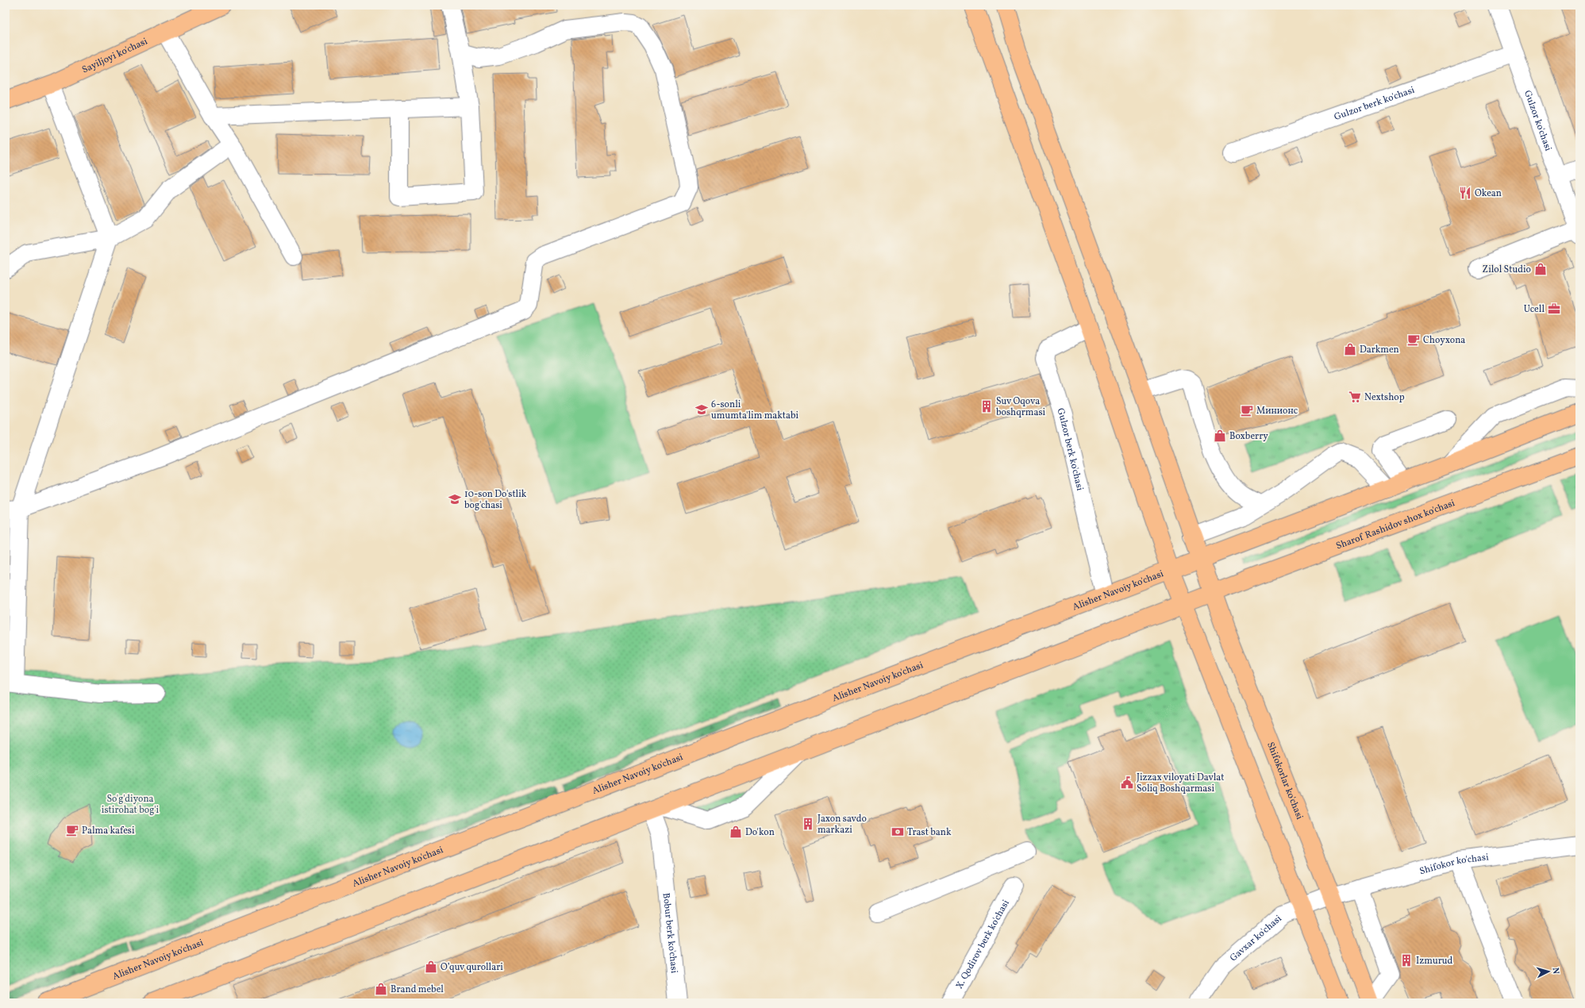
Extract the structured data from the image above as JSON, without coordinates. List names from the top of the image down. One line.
{"streets":{"main road":["Sayiljoyi ko'chasi","Sharof Rashidov shox ko'chasi","Alisher Navoiy ko'chasi","Shifokorlar ko'chasi"],"street":["Gulzor berk ko'chasi","Gulzor ko'chasi","Shifokor ko'chasi","Bobur berk ko'chasi","Gavxar ko'chasi","X. Qodirov berk ko'chasi"]},"crossings":[["Gulzor berk ko'chasi","Gulzor ko'chasi"],["Gulzor berk ko'chasi","Alisher Navoiy ko'chasi"],["Sharof Rashidov shox ko'chasi","Shifokorlar ko'chasi"],["Alisher Navoiy ko'chasi","Shifokorlar ko'chasi"],["Shifokorlar ko'chasi","Shifokor ko'chasi"],["Shifokorlar ko'chasi","Gavxar ko'chasi"],["Shifokor ko'chasi","Gavxar ko'chasi"]],"parks":["So'g'diyona istirohat bog'i"],"places":{"restaurant":["Okean"],"shop":["Zilol Studio","Darkmen","Boxberry","Do'kon","O’quv qurollari","Brand mebel"],"office":["Ucell"],"cafe":["Choyxona","Минионс","Palma kafesi"],"supermarket":["Nextshop"],"building":["Suv Oqova boshqrmasi","Jaxon savdo markazi","Izmurud"],"school or university":["6-sonli umumta'lim maktabi","10-son Do'stlik bog'chasi"],"public building":["Jizzax viloyati Davlat Soliq Boshqarmasi"],"bank":["Trast bank"]},"north":"right"}
